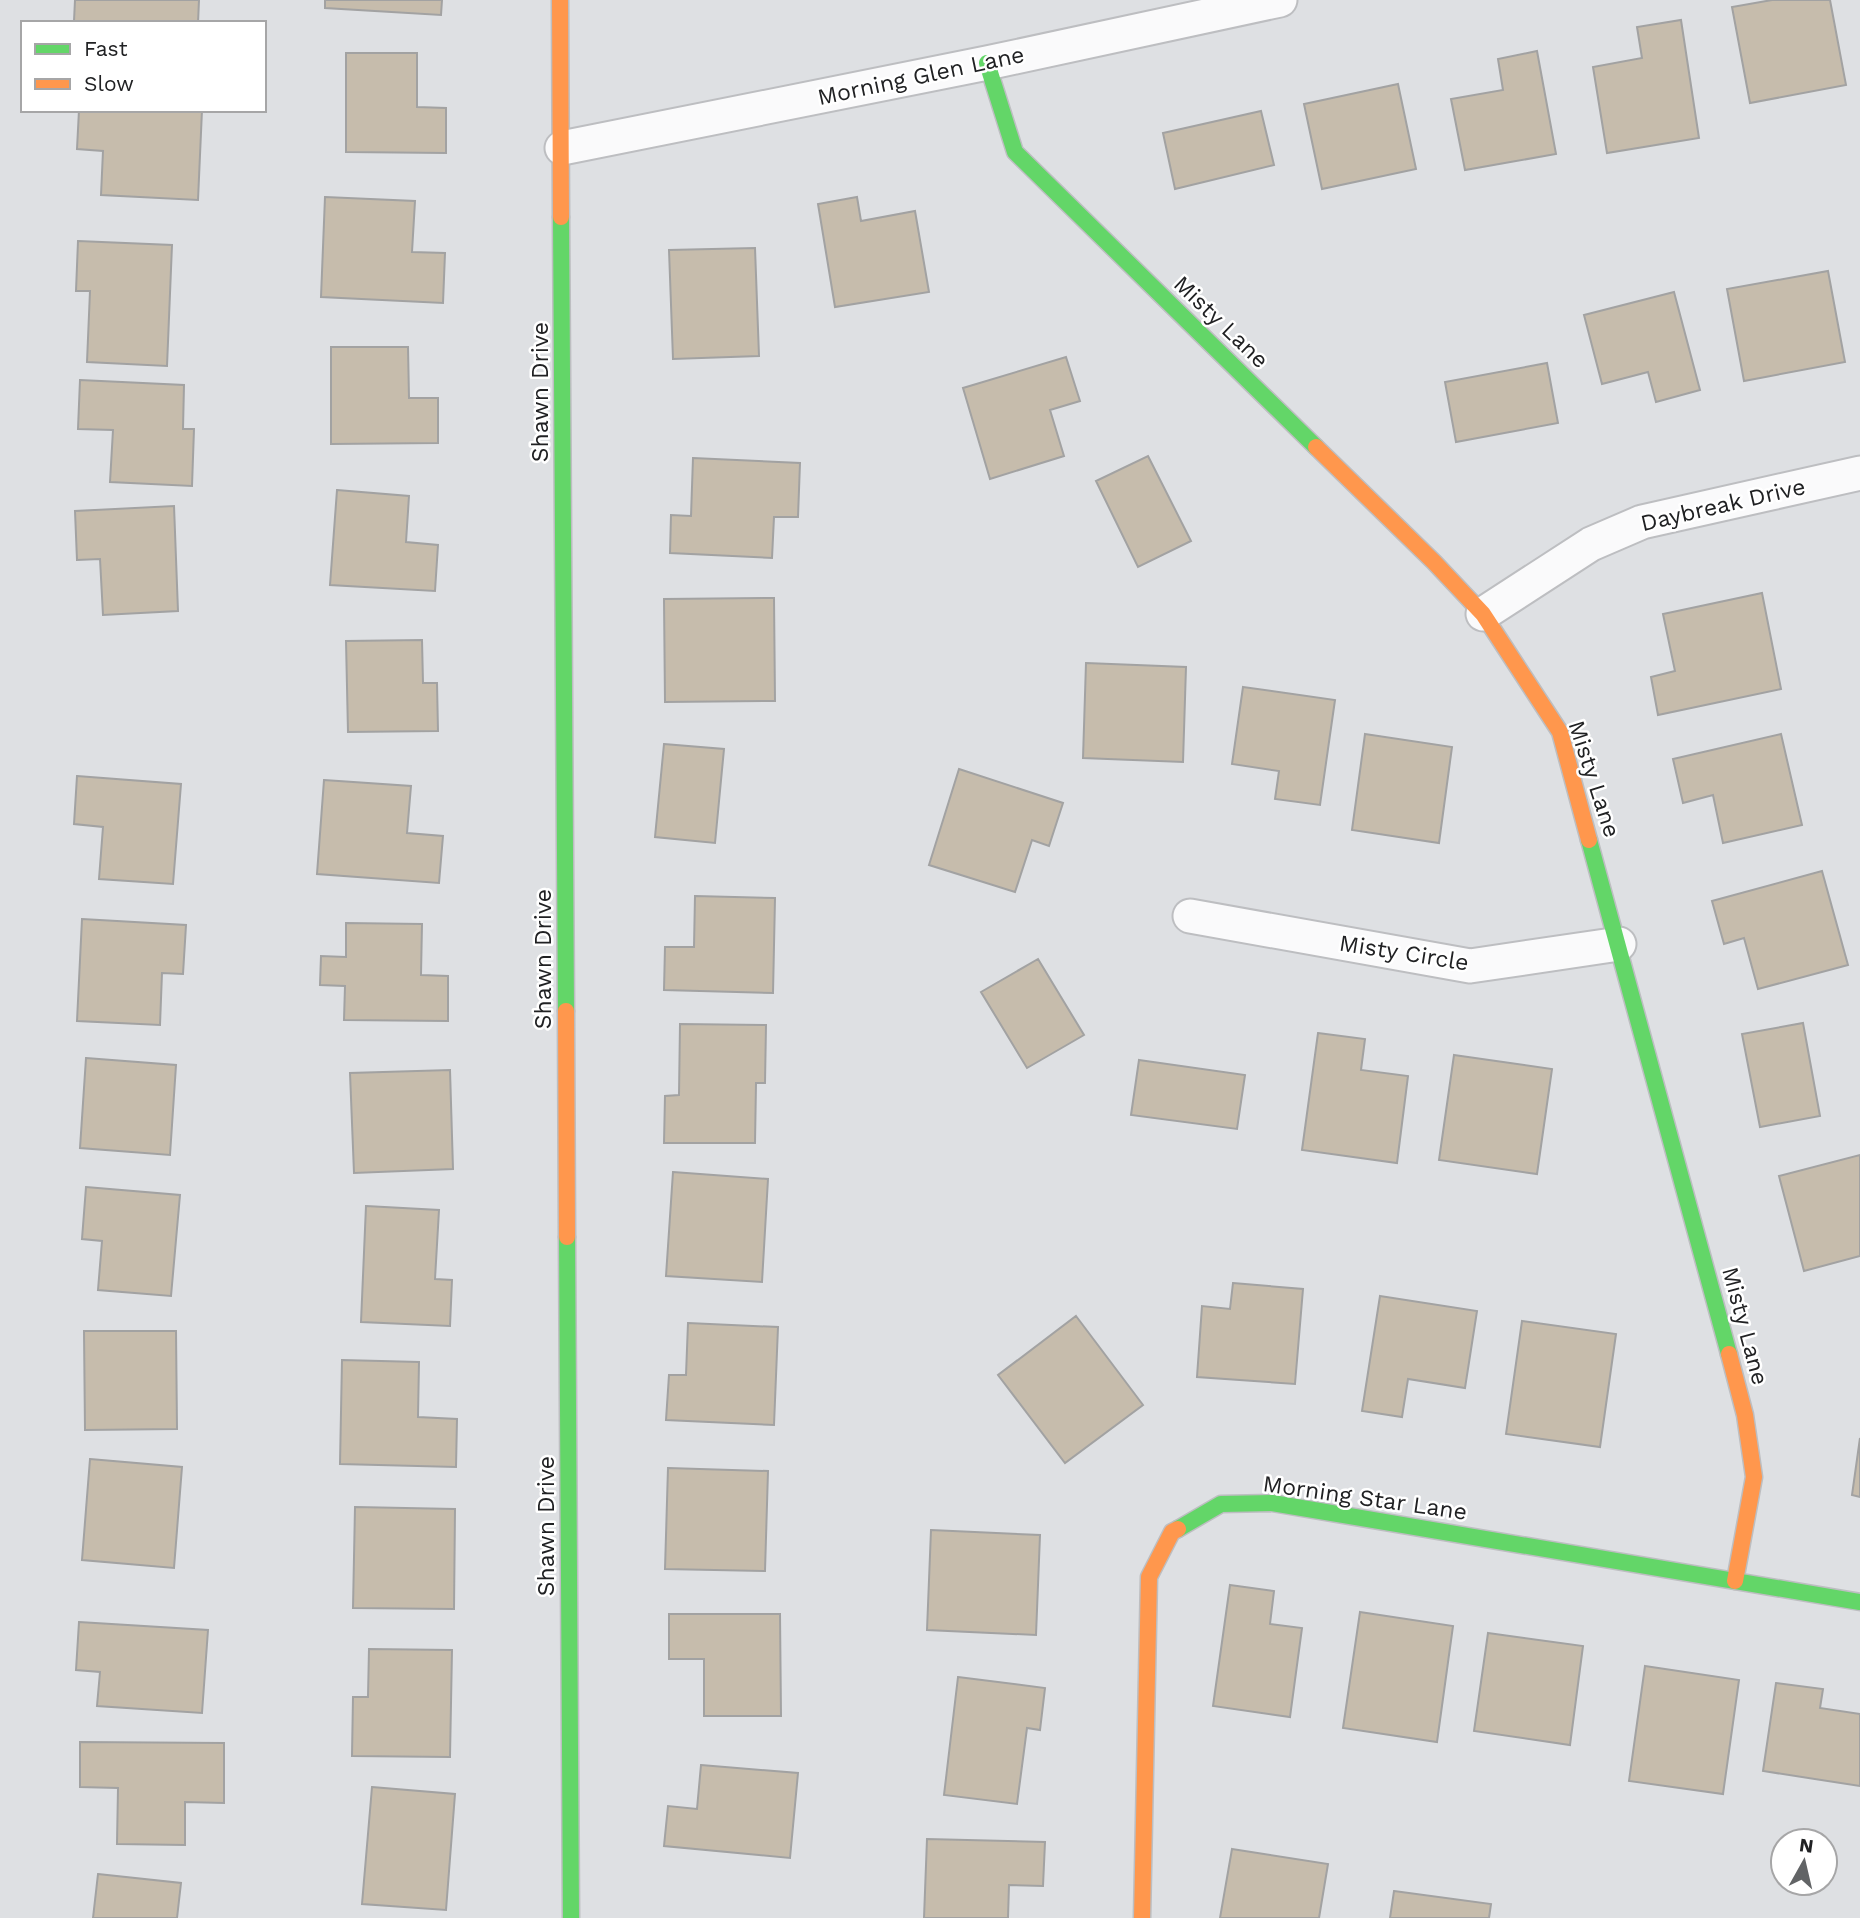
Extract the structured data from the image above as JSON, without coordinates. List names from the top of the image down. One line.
{"streets":{"street":["Morning Glen Lane","Misty Lane","Shawn Drive","Daybreak Drive","Misty Circle","Morning Star Lane"]},"crossings":[["Morning Glen Lane","Misty Lane"],["Morning Glen Lane","Shawn Drive"],["Misty Lane","Daybreak Drive"],["Misty Lane","Misty Circle"],["Misty Lane","Morning Star Lane"]],"legend":["Fast","Slow"],"north":"top"}
